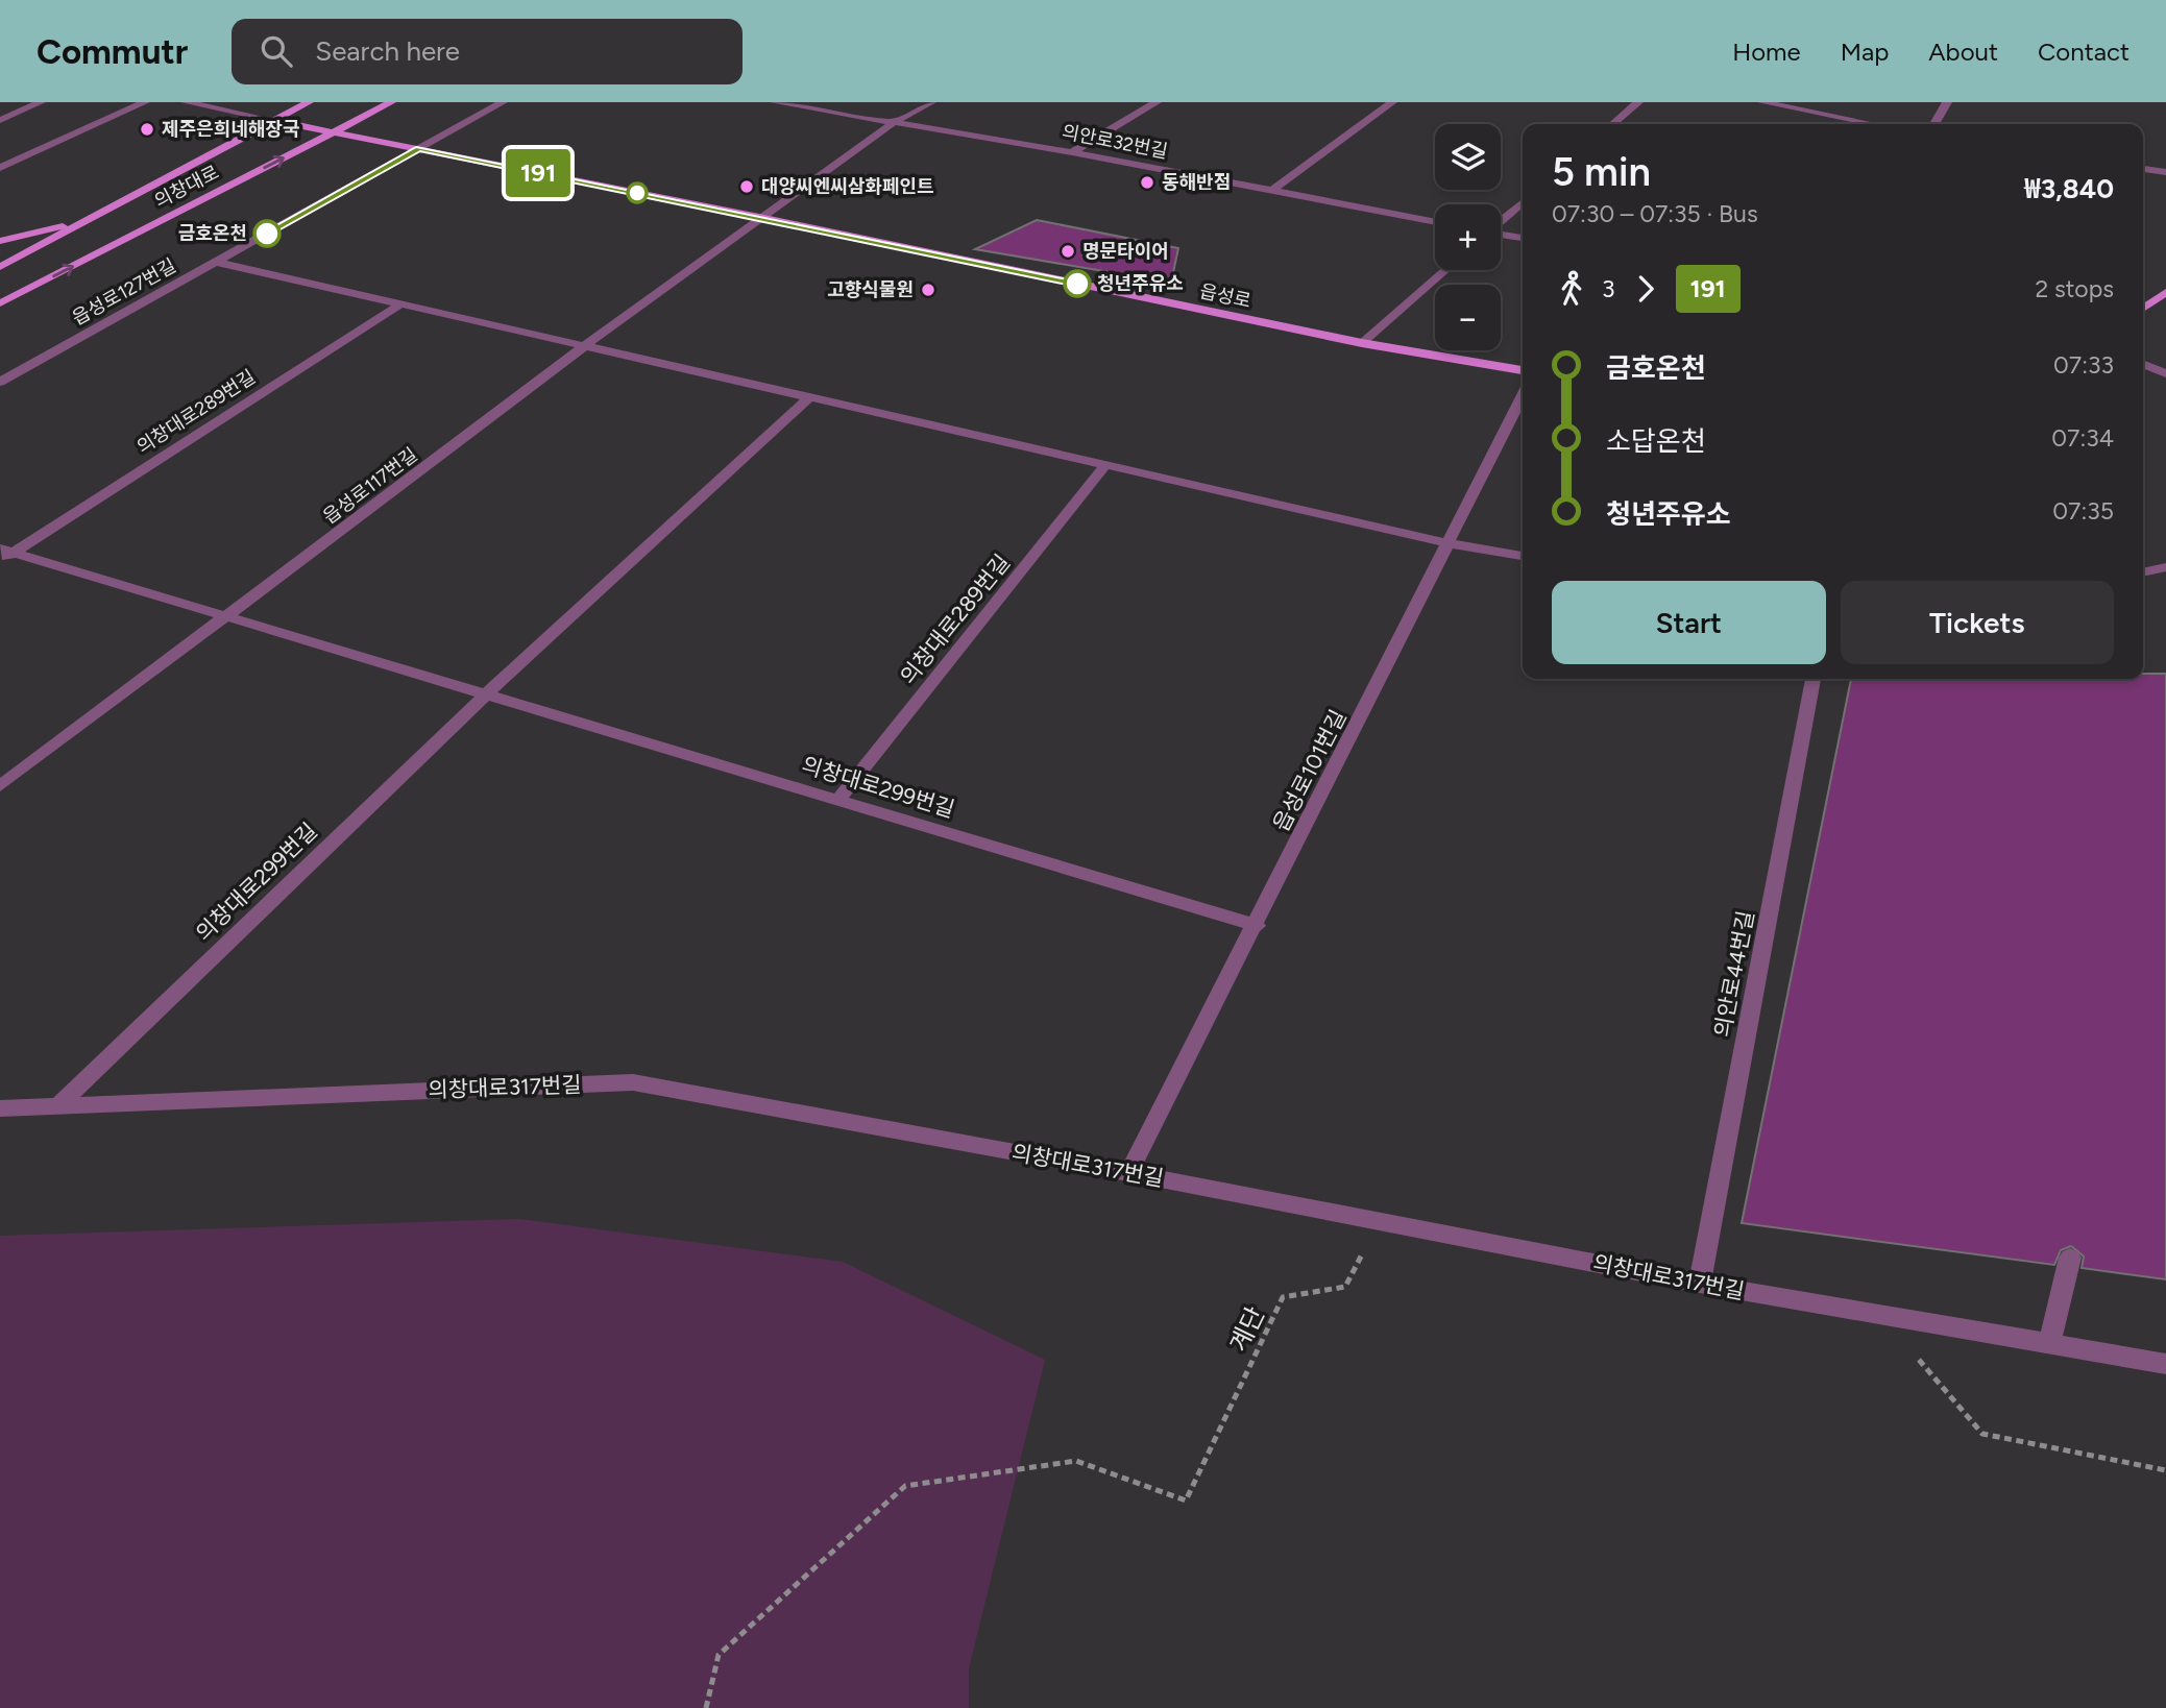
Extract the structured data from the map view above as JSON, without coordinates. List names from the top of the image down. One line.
{"streets":{"main road":["의창대로","읍성로"],"street":["의안로32번길","읍성로127번길","의창대로289번길","읍성로117번길","읍성로101번길","의창대로299번길","의안로44번길","의창대로317번길"],"path":["계단"]},"crossings":[["의안로32번길","읍성로117번길"],["의창대로","읍성로"],["읍성로127번길","읍성로"],["읍성로","읍성로117번길"],["의창대로289번길","의창대로299번길"],["읍성로117번길","의창대로299번길"],["읍성로101번길","의창대로299번길"],["읍성로101번길","의창대로317번길"],["의창대로299번길","의창대로317번길"],["의안로44번길","의창대로317번길"],["의창대로317번길","계단"]],"places":["제주은희네해장국","동해반점","대양씨엔씨삼화페인트","금호온천","명문타이어","청년주유소","고향식물원"],"lines":["bus line 191"],"page":{"header":"Commutr","search":"Search here","nav":["Home","Map","About","Contact"],"on_map":"191","map_buttons":["+","−"],"heading":["5 min","07:30 – 07:35 · Bus","₩3,840"],"legs":["3","191","2 stops"],"list":[{"name":"금호온천","value":"07:33"},{"name":"소답온천","value":"07:34"},{"name":"청년주유소","value":"07:35"}],"buttons":["Start","Tickets"]}}
